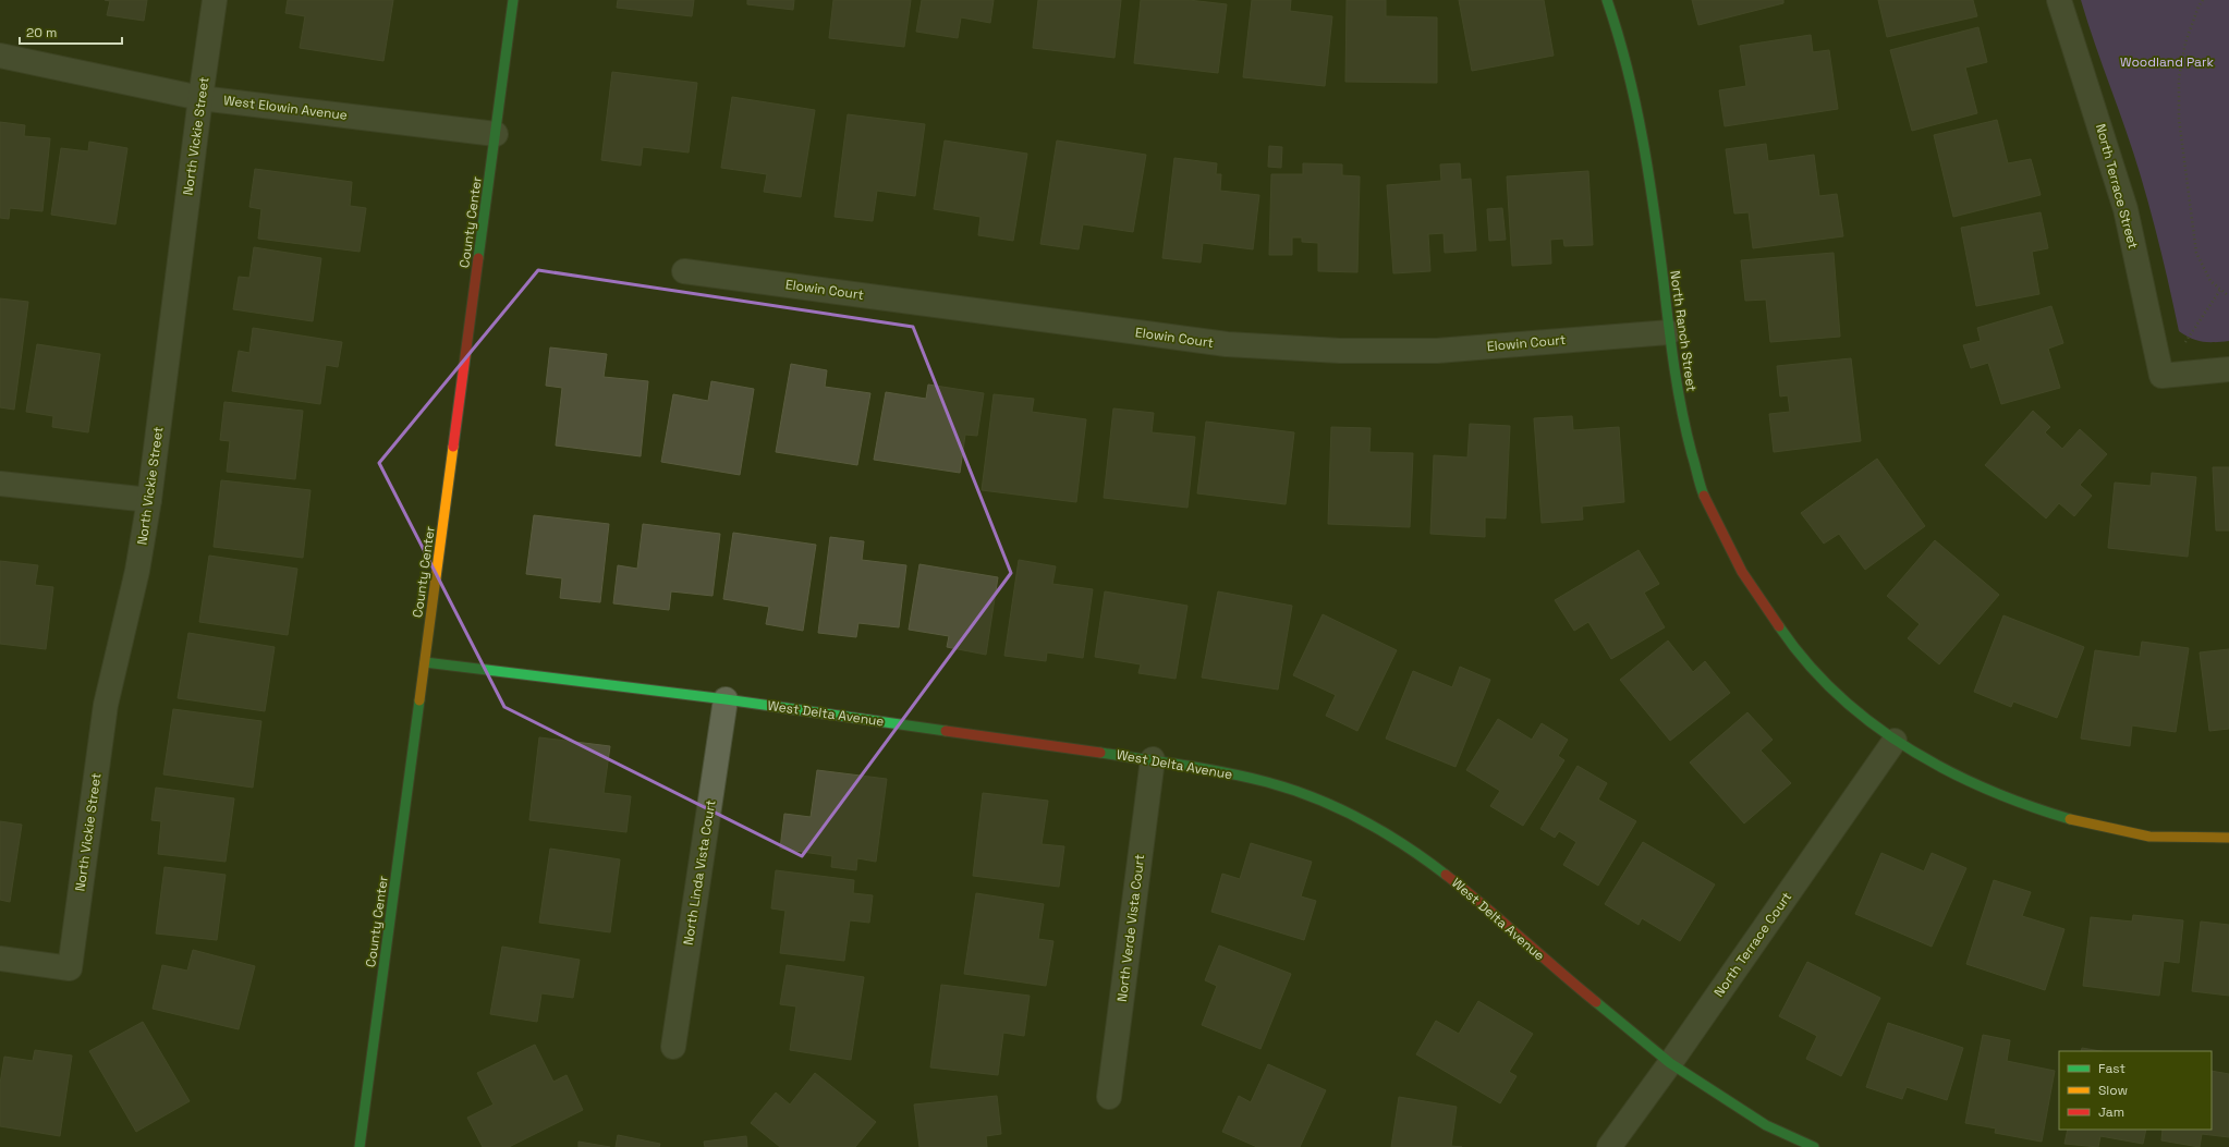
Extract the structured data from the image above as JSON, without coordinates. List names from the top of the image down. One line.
{"streets":{"street":["West Elowin Avenue","North Vickie Street","North Terrace Street","County Center","Elowin Court","North Ranch Street","West Delta Avenue","North Linda Vista Court","North Verde Vista Court","North Terrace Court"]},"crossings":[["West Elowin Avenue","North Vickie Street"],["West Elowin Avenue","County Center"],["County Center","West Delta Avenue"],["Elowin Court","North Ranch Street"],["North Ranch Street","North Terrace Court"],["West Delta Avenue","North Linda Vista Court"],["West Delta Avenue","North Verde Vista Court"],["West Delta Avenue","North Terrace Court"]],"parks":["Woodland Park"],"legend":["Fast","Slow","Jam"],"scale_bar":"20 m"}
